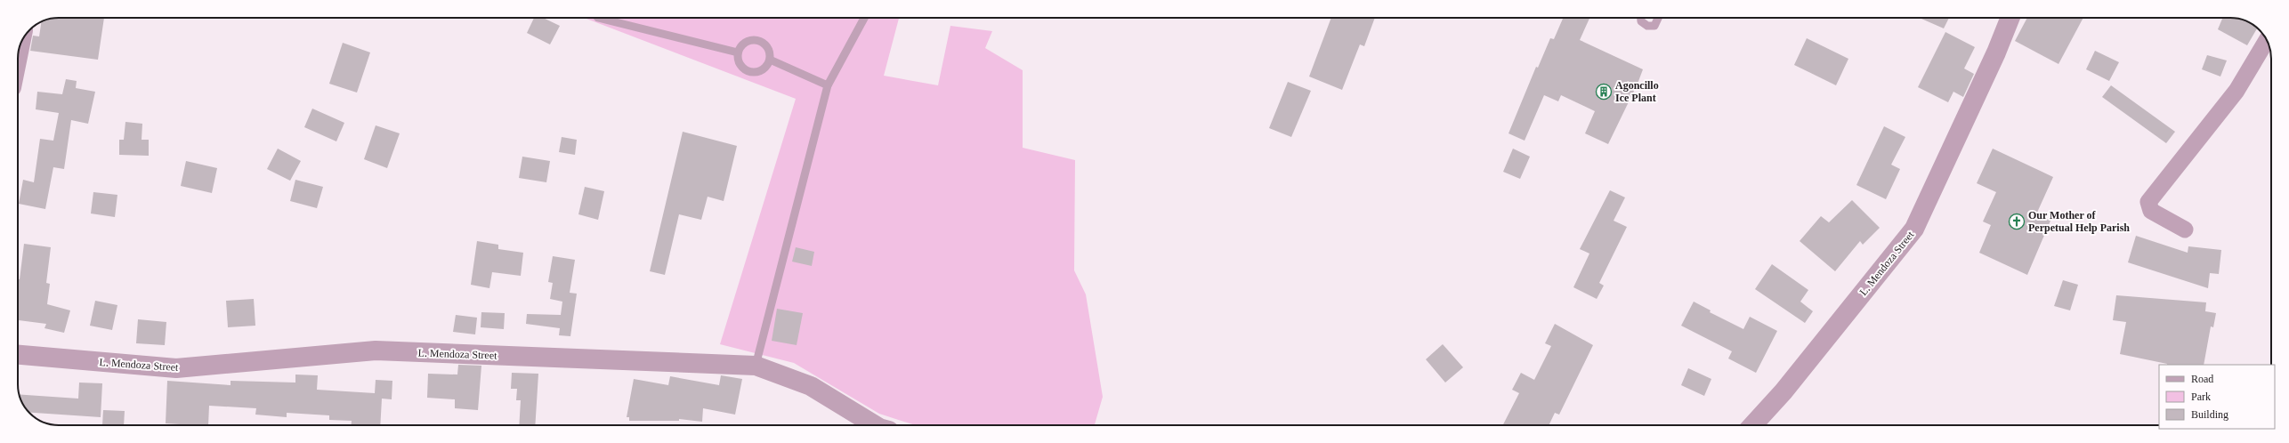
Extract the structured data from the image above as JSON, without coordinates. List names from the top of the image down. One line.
{"streets":{"street":["L. Mendoza Street"]},"places":{"building":["Agoncillo Ice Plant"],"church":["Our Mother of Perpetual Help Parish"]},"legend":["Road","Park","Building"]}
